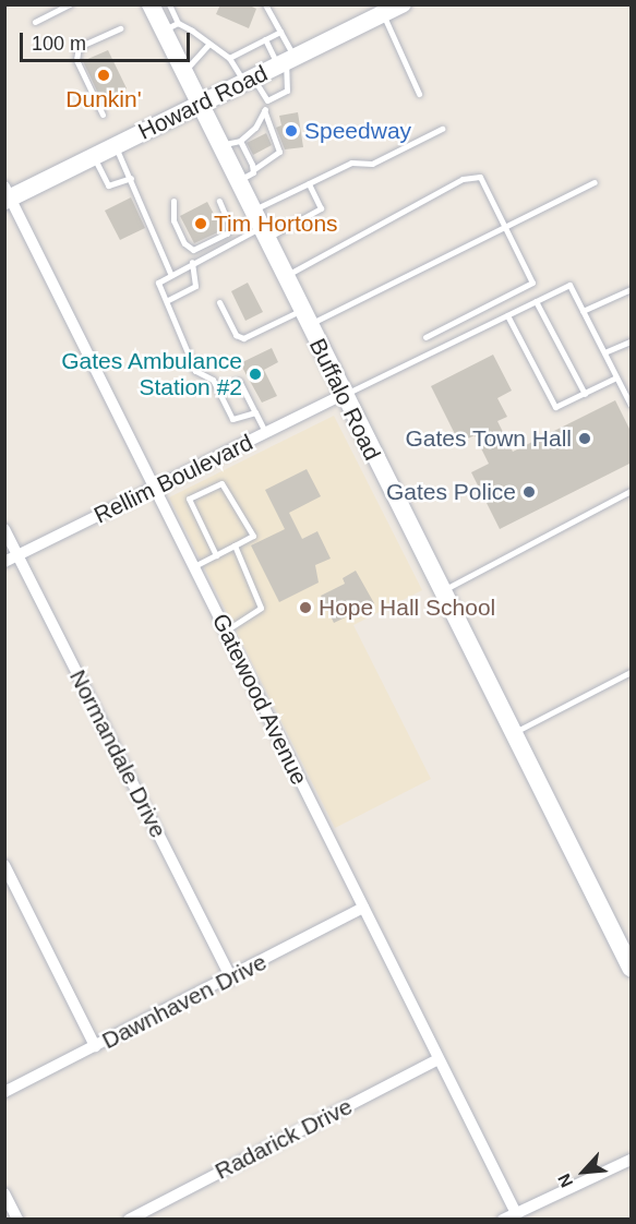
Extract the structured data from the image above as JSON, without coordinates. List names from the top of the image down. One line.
{"streets":{"main road":["Howard Road","Buffalo Road"],"street":["Rellim Boulevard","Gatewood Avenue","Normandale Drive","Dawnhaven Drive","Radarick Drive"]},"crossings":[["Howard Road","Buffalo Road"],["Howard Road","Gatewood Avenue"],["Buffalo Road","Rellim Boulevard"],["Rellim Boulevard","Gatewood Avenue"],["Rellim Boulevard","Normandale Drive"],["Gatewood Avenue","Dawnhaven Drive"],["Gatewood Avenue","Radarick Drive"],["Normandale Drive","Dawnhaven Drive"]],"places":["Dunkin'","Speedway","Tim Hortons","Gates Ambulance Station #2","Gates Town Hall","Gates Police","Hope Hall School"],"scale_bar":"100 m","north":"bottom left"}
